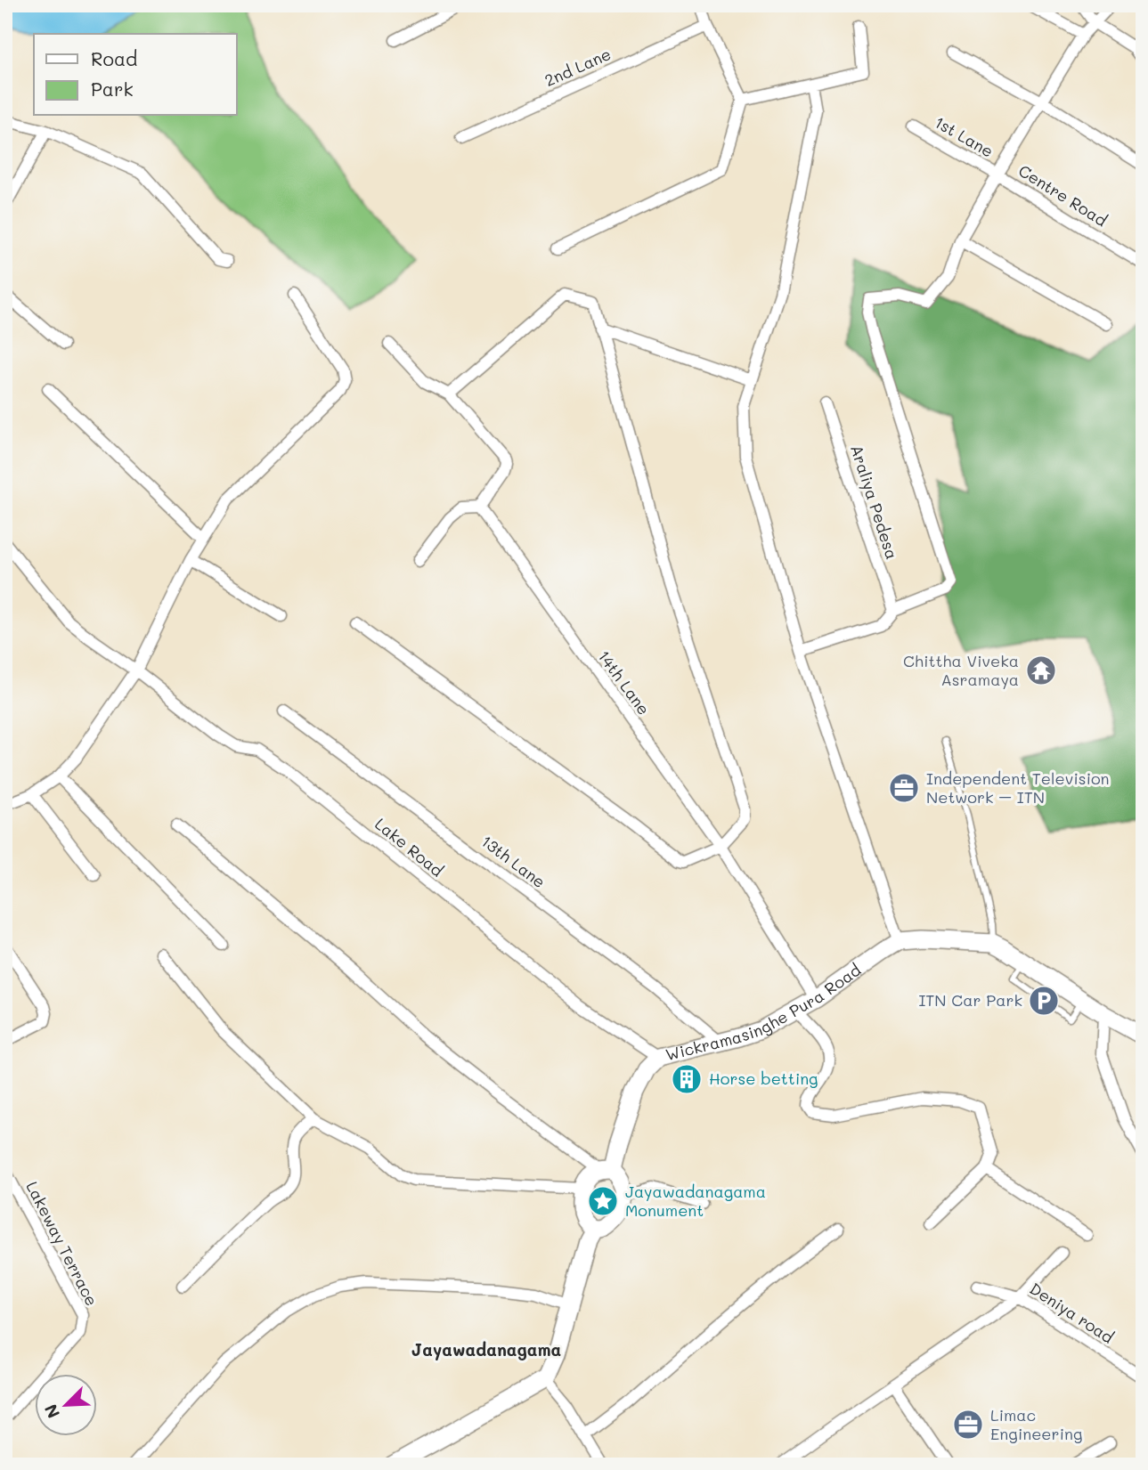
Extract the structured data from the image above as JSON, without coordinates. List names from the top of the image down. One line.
{"streets":{"street":["2nd Lane","1st Lane","Centre Road","Araliya Pedesa","14th Lane","Lake Road","13th Lane","Wickramasinghe Pura Road","Lakeway Terrace","Deniya road"]},"crossings":[["1st Lane","Centre Road"],["14th Lane","Wickramasinghe Pura Road"],["Lake Road","Wickramasinghe Pura Road"],["13th Lane","Wickramasinghe Pura Road"]],"districts":["Jayawadanagama"],"places":{"temple":["Chittha Viveka Asramaya"],"office":["Independent Television Network – ITN","Limac Engineering"],"parking":["ITN Car Park"],"building":["Horse betting"],"place":["Jayawadanagama Monument"]},"legend":["Road","Park"],"north":"bottom left"}
